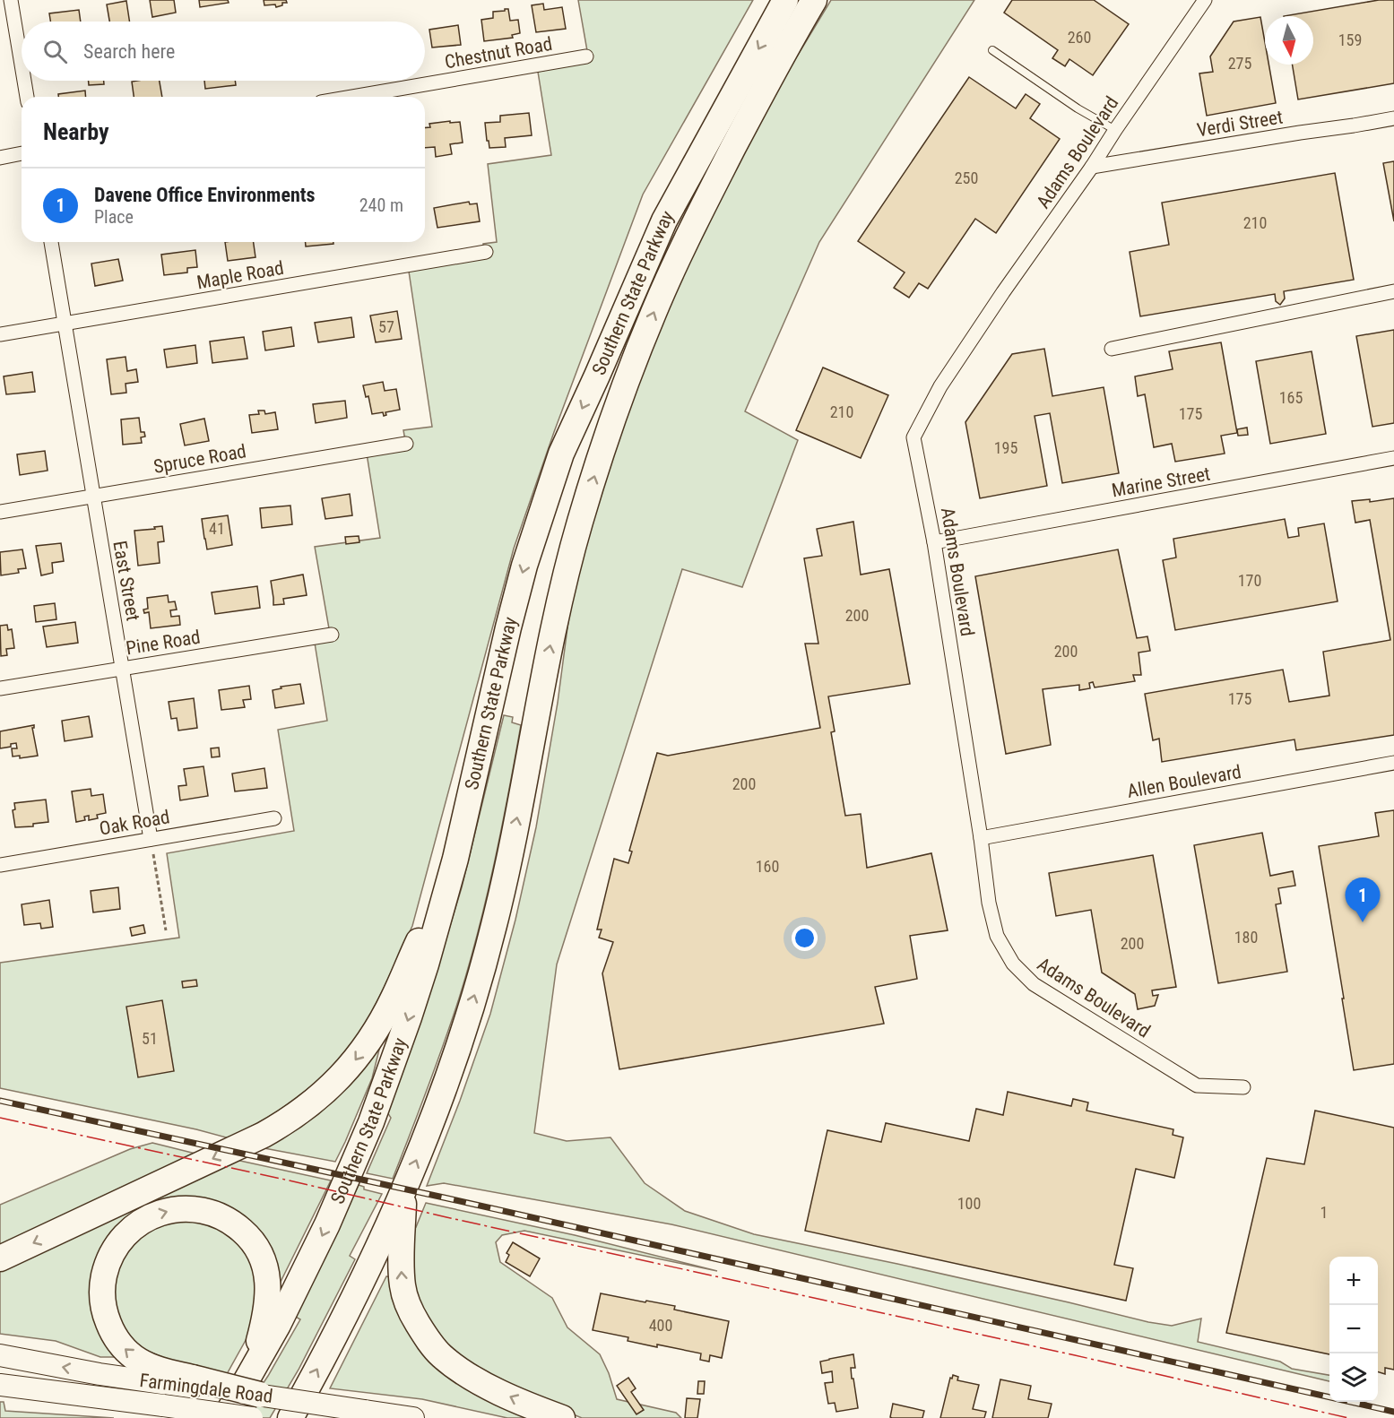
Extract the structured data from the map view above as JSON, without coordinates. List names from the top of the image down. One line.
{"streets":{"highway":["Southern State Parkway"],"main road":["Farmingdale Road"],"street":["Chestnut Road","Verdi Street","Adams Boulevard","Maple Road","Spruce Road","Marine Street","East Street","Pine Road","Allen Boulevard","Oak Road"]},"crossings":[["Verdi Street","Adams Boulevard"],["Adams Boulevard","Marine Street"],["Adams Boulevard","Allen Boulevard"],["Maple Road","East Street"],["Southern State Parkway","Farmingdale Road"],["Spruce Road","East Street"],["East Street","Pine Road"],["East Street","Oak Road"]],"house_numbers":["260","159","275","250","210","57","165","210","175","195","41","170","200","200","175","200","160","180","200","51","100","1","400"],"north":"bottom","page":{"search":"Search here","heading":"Nearby","list":[{"mark":"1","name":"Davene Office Environments","note":"Place","value":"240 m"}],"pins":"1","map_buttons":["+","−"]}}
